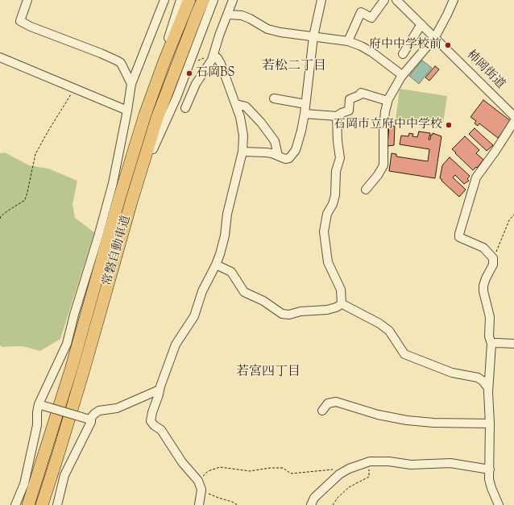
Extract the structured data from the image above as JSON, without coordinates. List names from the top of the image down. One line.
{"streets":{"highway":["常磐自動車道"],"street":["柿岡街道"]},"districts":["若松二丁目","若宮四丁目"],"places":["府中中学校前","石岡BS","石岡市立府中中学校"]}
